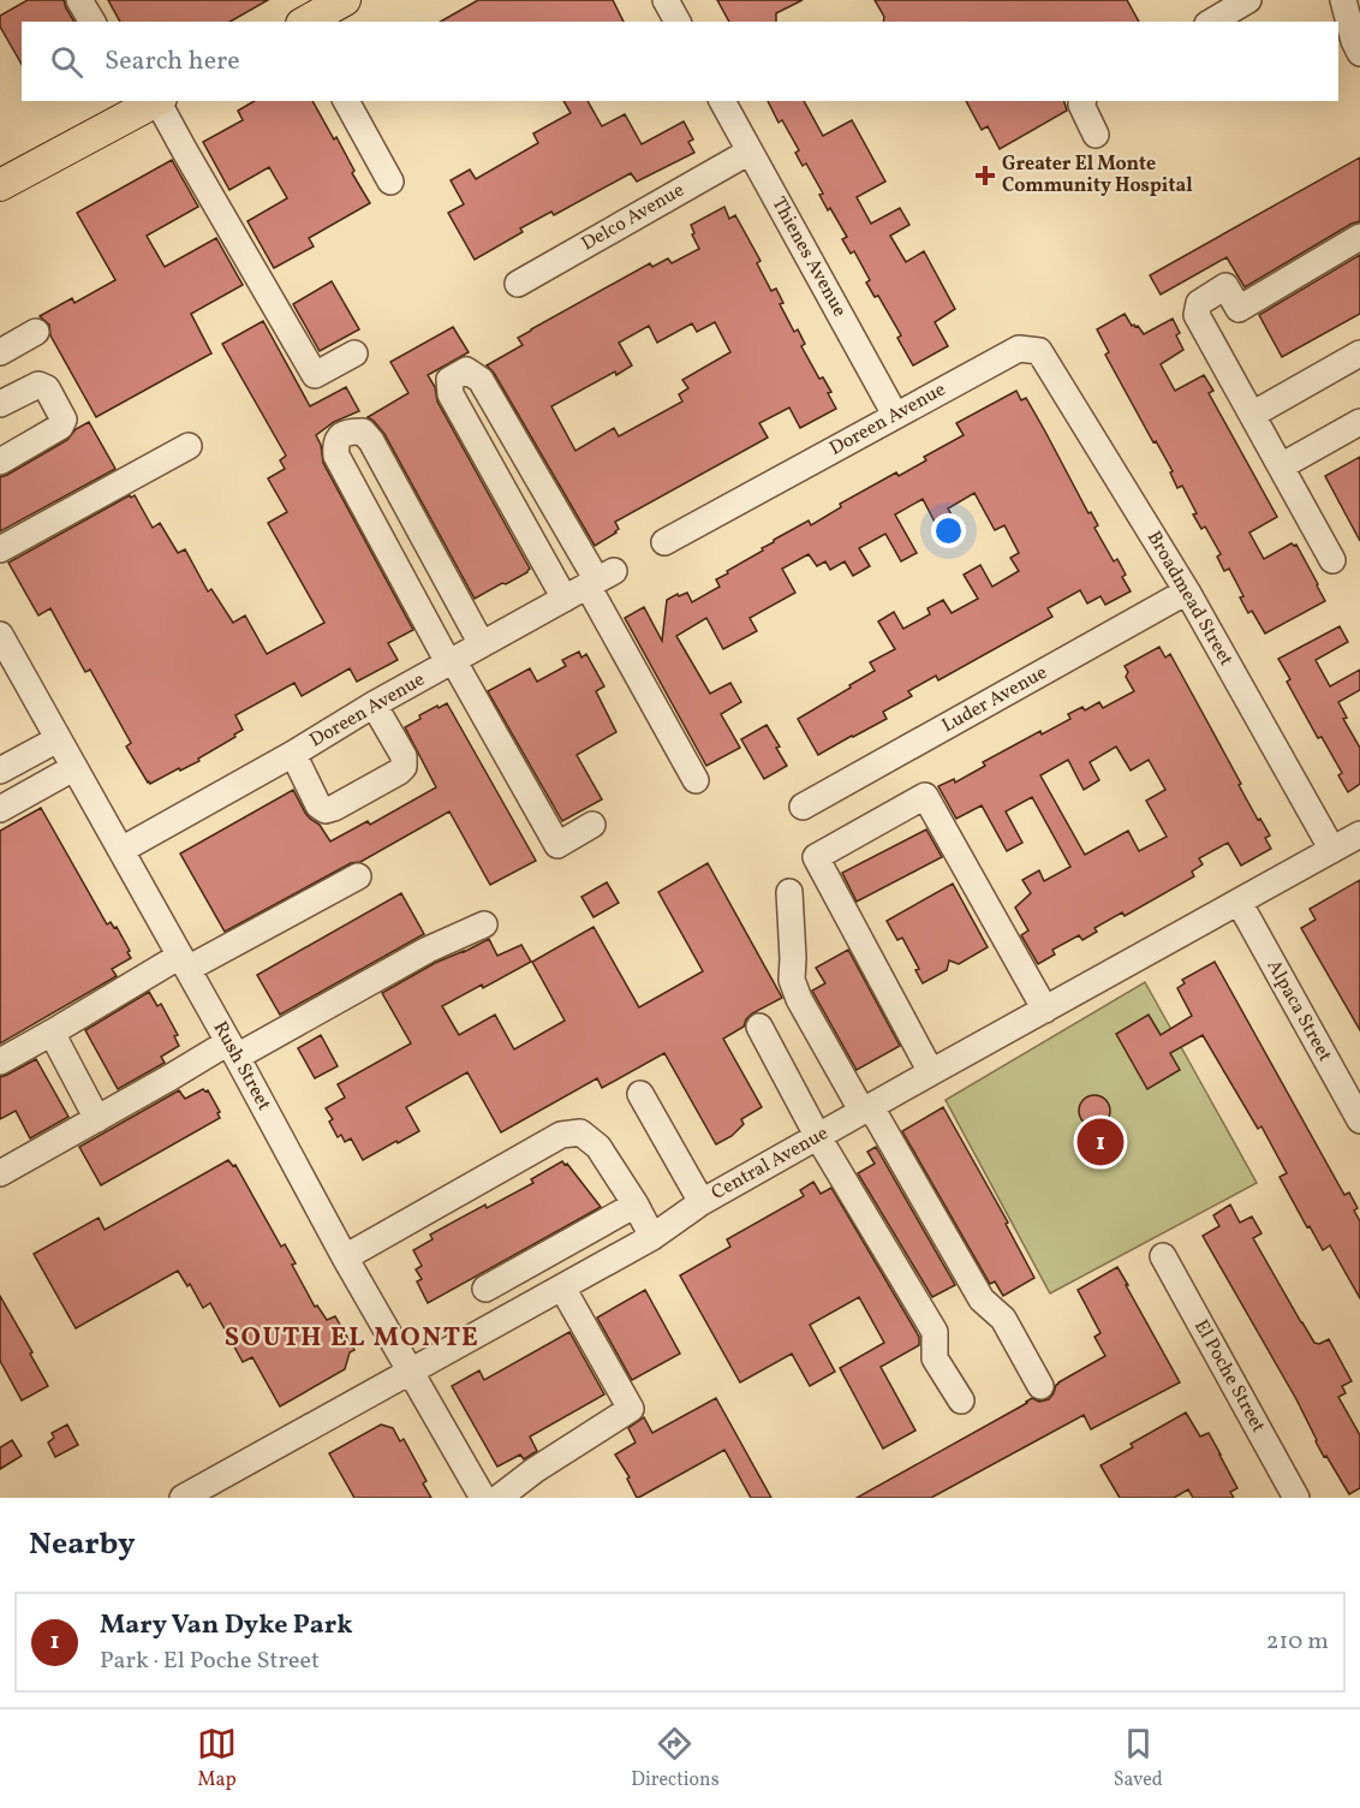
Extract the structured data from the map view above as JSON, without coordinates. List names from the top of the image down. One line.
{"streets":{"street":["Delco Avenue","Thienes Avenue","Doreen Avenue","Broadmead Street","Luder Avenue","Alpaca Street","Rush Street","Central Avenue","El Poche Street"]},"crossings":[["Delco Avenue","Thienes Avenue"],["Thienes Avenue","Doreen Avenue"],["Doreen Avenue","Broadmead Street"],["Doreen Avenue","Rush Street"],["Broadmead Street","Luder Avenue"],["Broadmead Street","Central Avenue"],["Alpaca Street","Central Avenue"],["Rush Street","Central Avenue"]],"districts":["SOUTH EL MONTE"],"places":{"health":["Greater El Monte Community Hospital"]},"page":{"search":"Search here","pins":"1","heading":"Nearby","list":[{"mark":"1","name":"Mary Van Dyke Park","note":"Park · El Poche Street","value":"210 m"}],"nav":["Map","Directions","Saved"]}}
